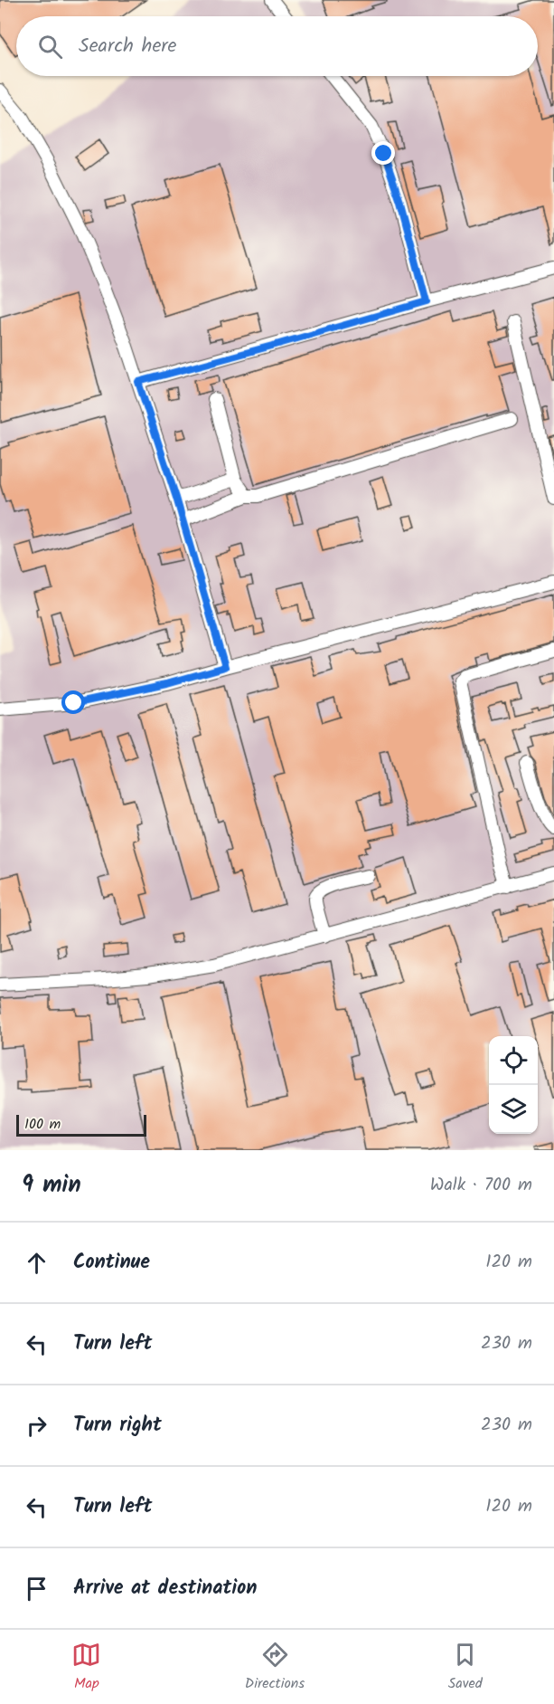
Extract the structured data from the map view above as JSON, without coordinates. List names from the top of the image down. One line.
{"scale_bar":"100 m","page":{"search":"Search here","scale":"100 m","heading":["9 min","Walk · 700 m"],"list":[["Continue","120 m"],["Turn left","230 m"],["Turn right","230 m"],["Turn left","120 m"],"Arrive at destination"],"nav":["Map","Directions","Saved"]}}
